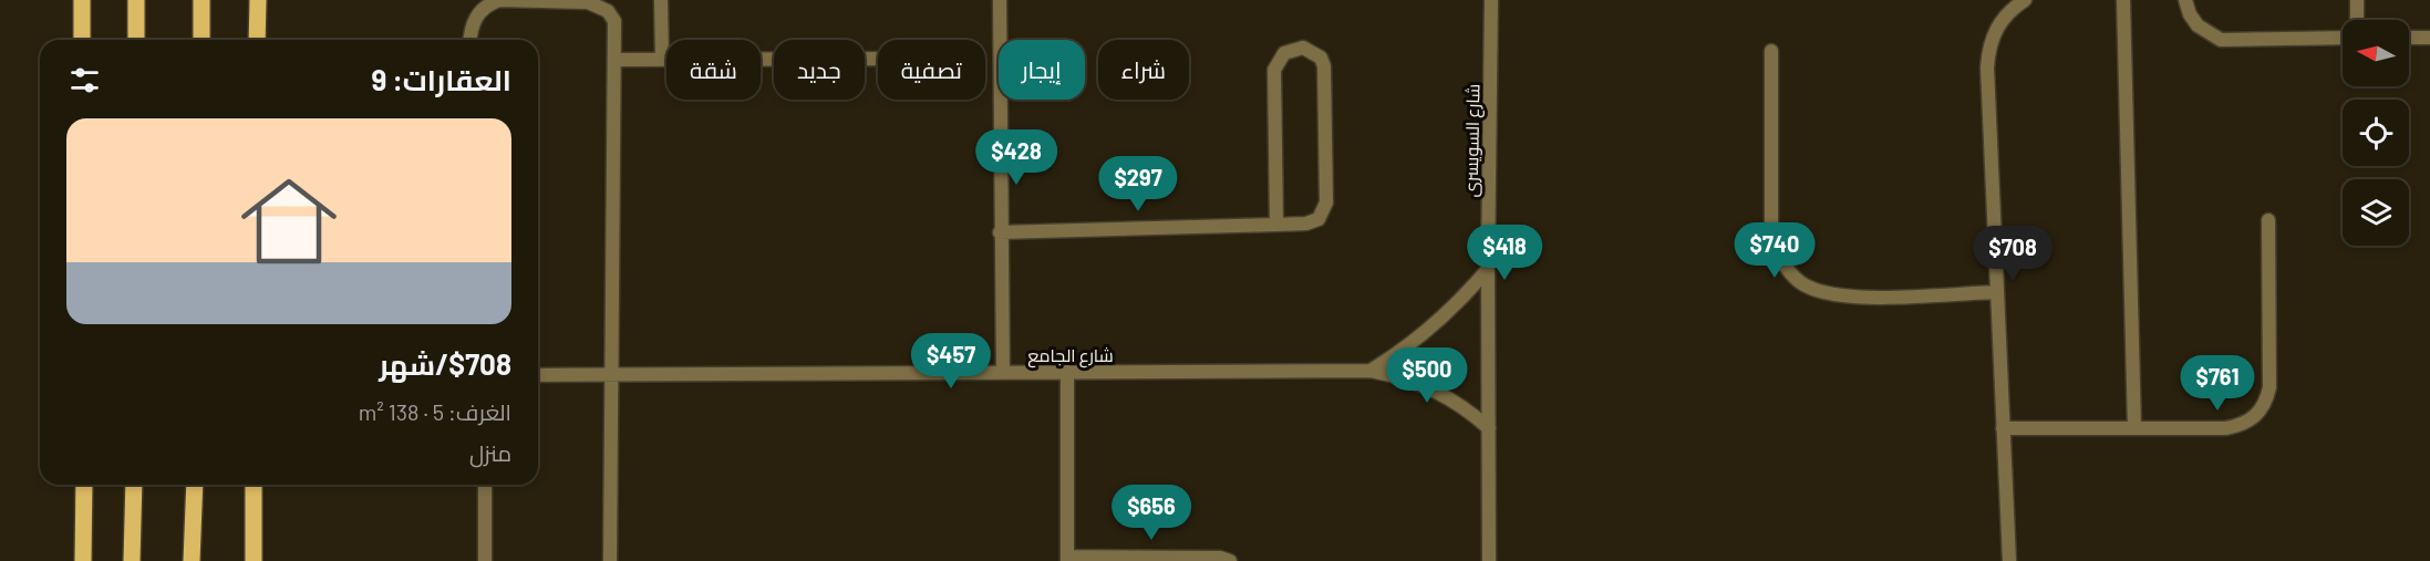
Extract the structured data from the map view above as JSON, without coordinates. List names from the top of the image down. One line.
{"streets":{"street":["شارع السويسرى","شارع الجامع"]},"crossings":[["شارع السويسرى","شارع الجامع"]],"north":"left","page":{"chip":["شراء","إيجار","تصفية","جديد","شقة"],"heading":"العقارات: 9","list":[{"name":"$708/شهر","note":"الغرف: 5 · 138 m² · منزل"}],"price":["$428","$297","$740","$418","$708","$457","$500","$761","$656"]}}
